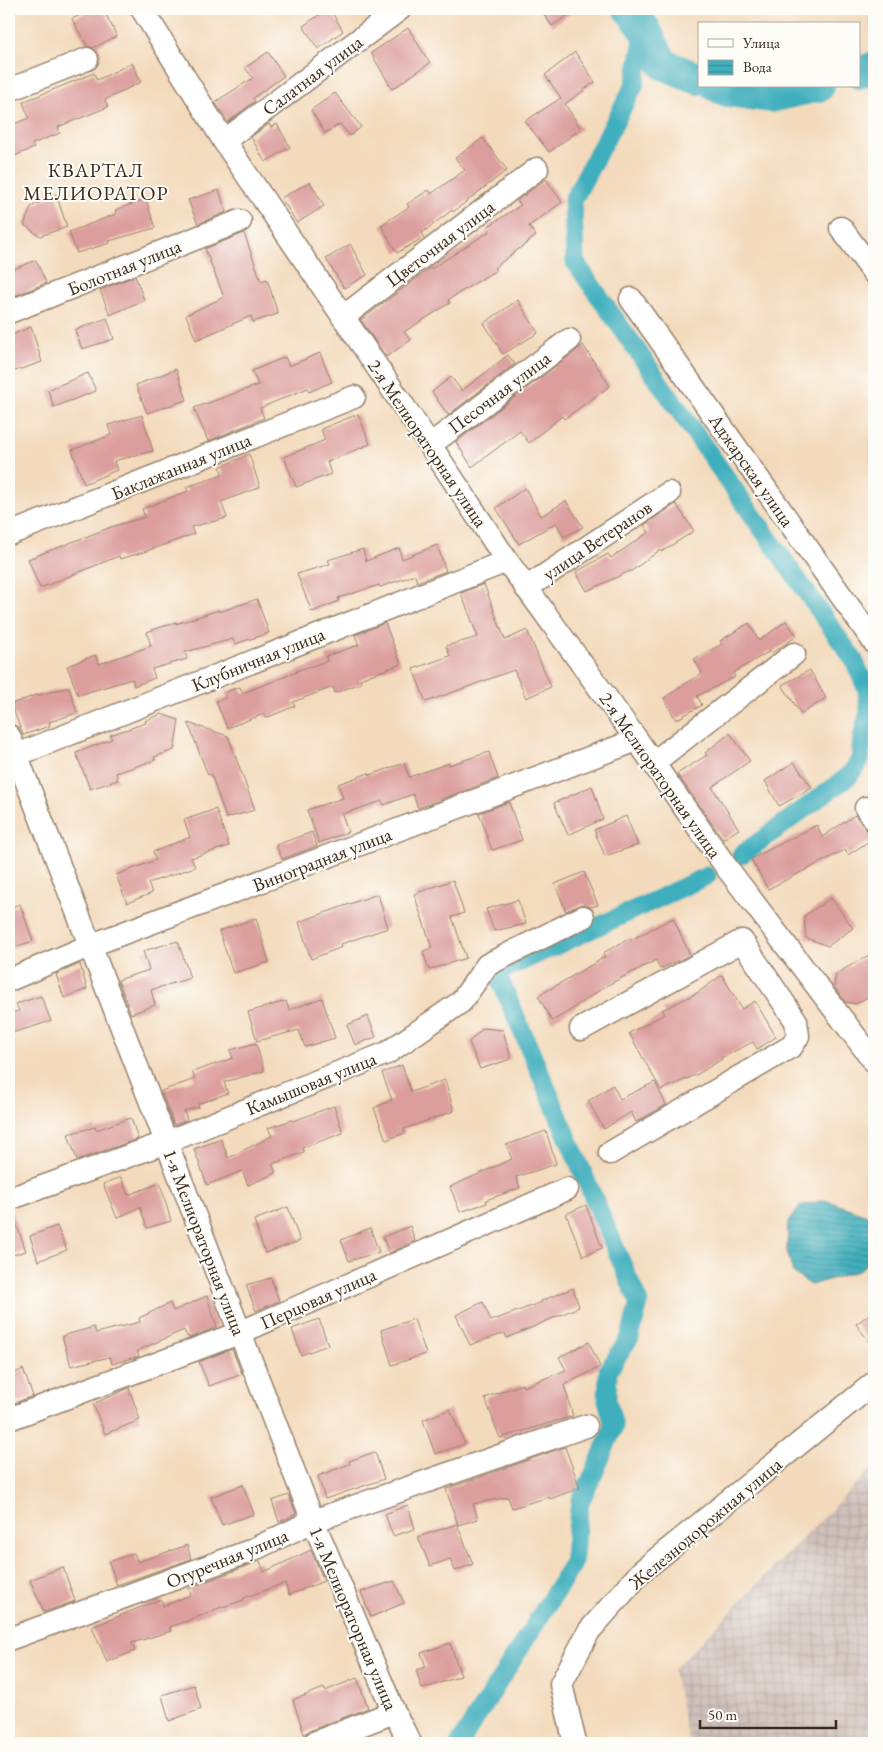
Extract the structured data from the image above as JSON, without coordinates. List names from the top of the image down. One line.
{"streets":{"street":["Салатная улица","Цветочная улица","Болотная улица","Песочная улица","2-я Мелиораторная улица","Баклажанная улица","Аджарская улица","улица Ветеранов","Клубничная улица","Виноградная улица","Камышовая улица","1-я Мелиораторная улица","Перцовая улица","Железнодорожная улица","Огуречная улица"]},"crossings":[["Салатная улица","2-я Мелиораторная улица"],["Цветочная улица","2-я Мелиораторная улица"],["Песочная улица","2-я Мелиораторная улица"],["2-я Мелиораторная улица","улица Ветеранов"],["2-я Мелиораторная улица","Клубничная улица"],["2-я Мелиораторная улица","Виноградная улица"],["Клубничная улица","1-я Мелиораторная улица"],["Виноградная улица","1-я Мелиораторная улица"],["Камышовая улица","1-я Мелиораторная улица"],["1-я Мелиораторная улица","Перцовая улица"],["1-я Мелиораторная улица","Огуречная улица"]],"districts":["КВАРТАЛ МЕЛИОРАТОР"],"legend":["Улица","Вода"],"scale_bar":"50 m"}
